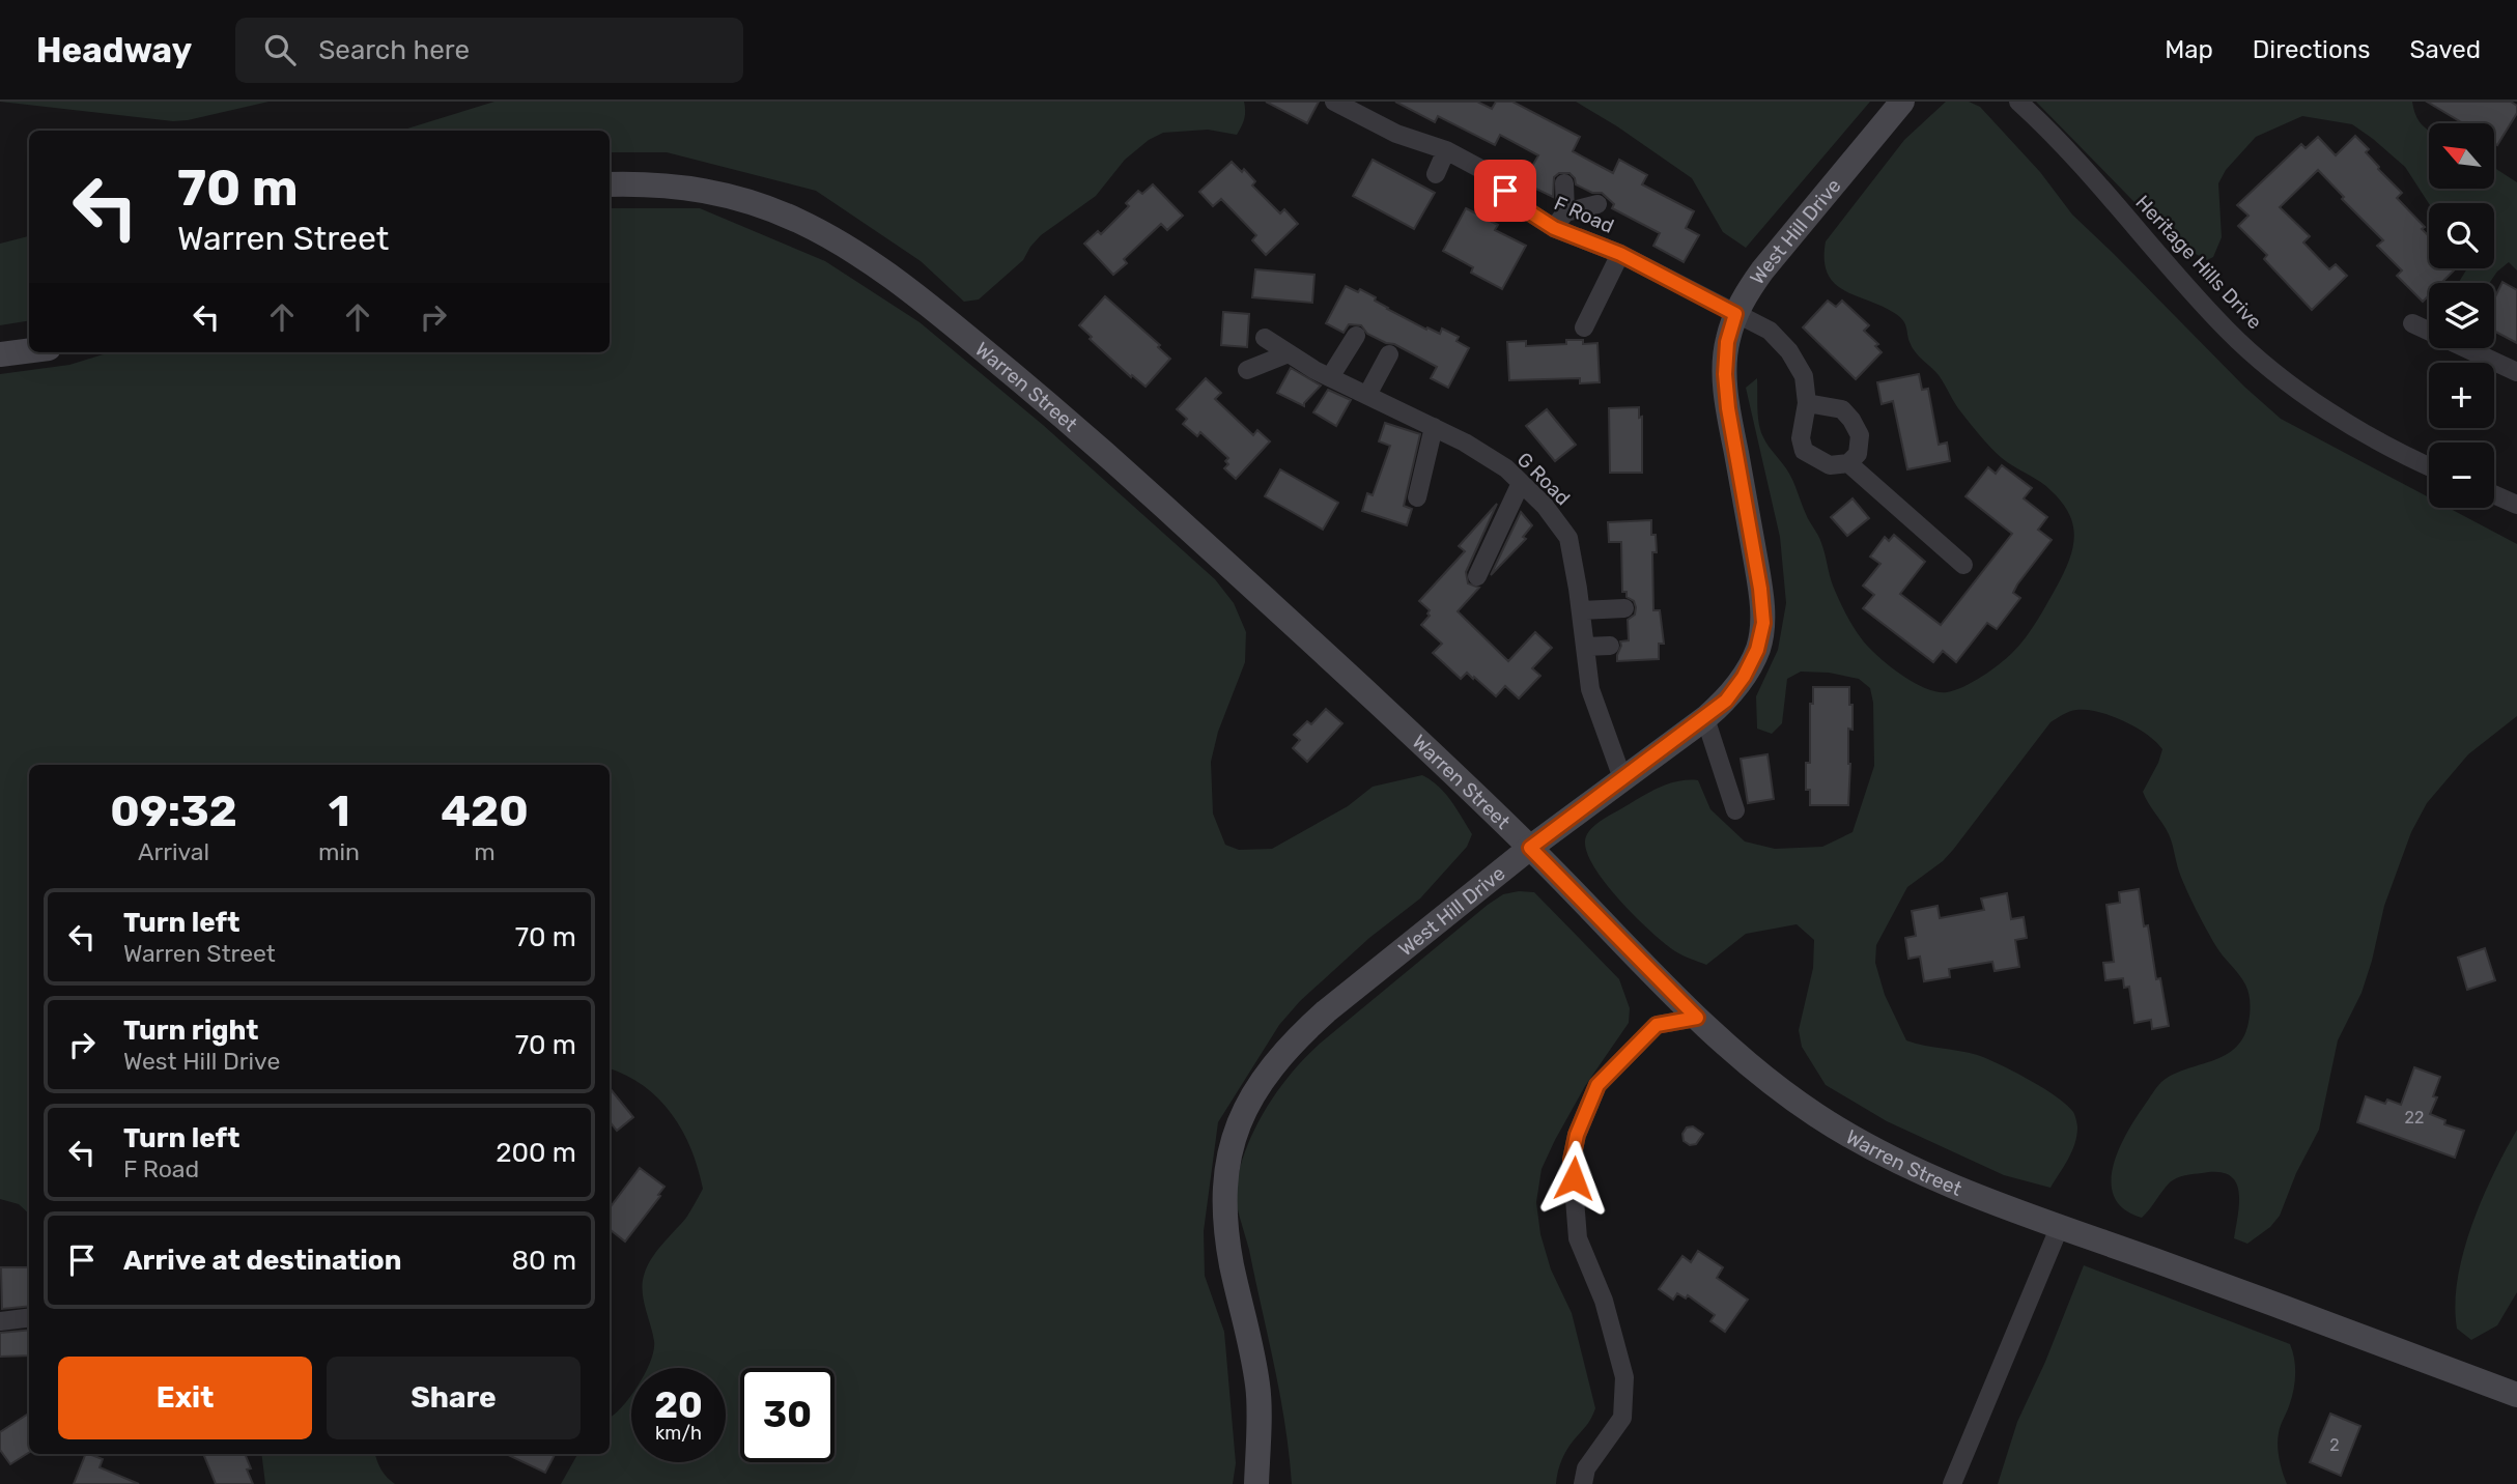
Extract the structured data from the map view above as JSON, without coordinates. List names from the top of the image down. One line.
{"streets":{"street":["F Road","West Hill Drive","Heritage Hills Drive","Warren Street","G Road"]},"crossings":[["F Road","West Hill Drive"],["West Hill Drive","Warren Street"],["West Hill Drive","G Road"]],"house_numbers":["22","2"],"north":"top left","page":{"header":"Headway","search":"Search here","nav":["Map","Directions","Saved"],"map_buttons":["+","−"],"turn":["70 m","Warren Street"],"eta":["09:32","Arrival","1","min","420","m"],"list":[{"name":"Turn left","note":"Warren Street","value":"70 m"},{"name":"Turn right","note":"West Hill Drive","value":"70 m"},{"name":"Turn left","note":"F Road","value":"200 m"},{"name":"Arrive at destination","value":"80 m"}],"buttons":["Exit","Share"],"speed":"20 km/h","limit":"30"}}
